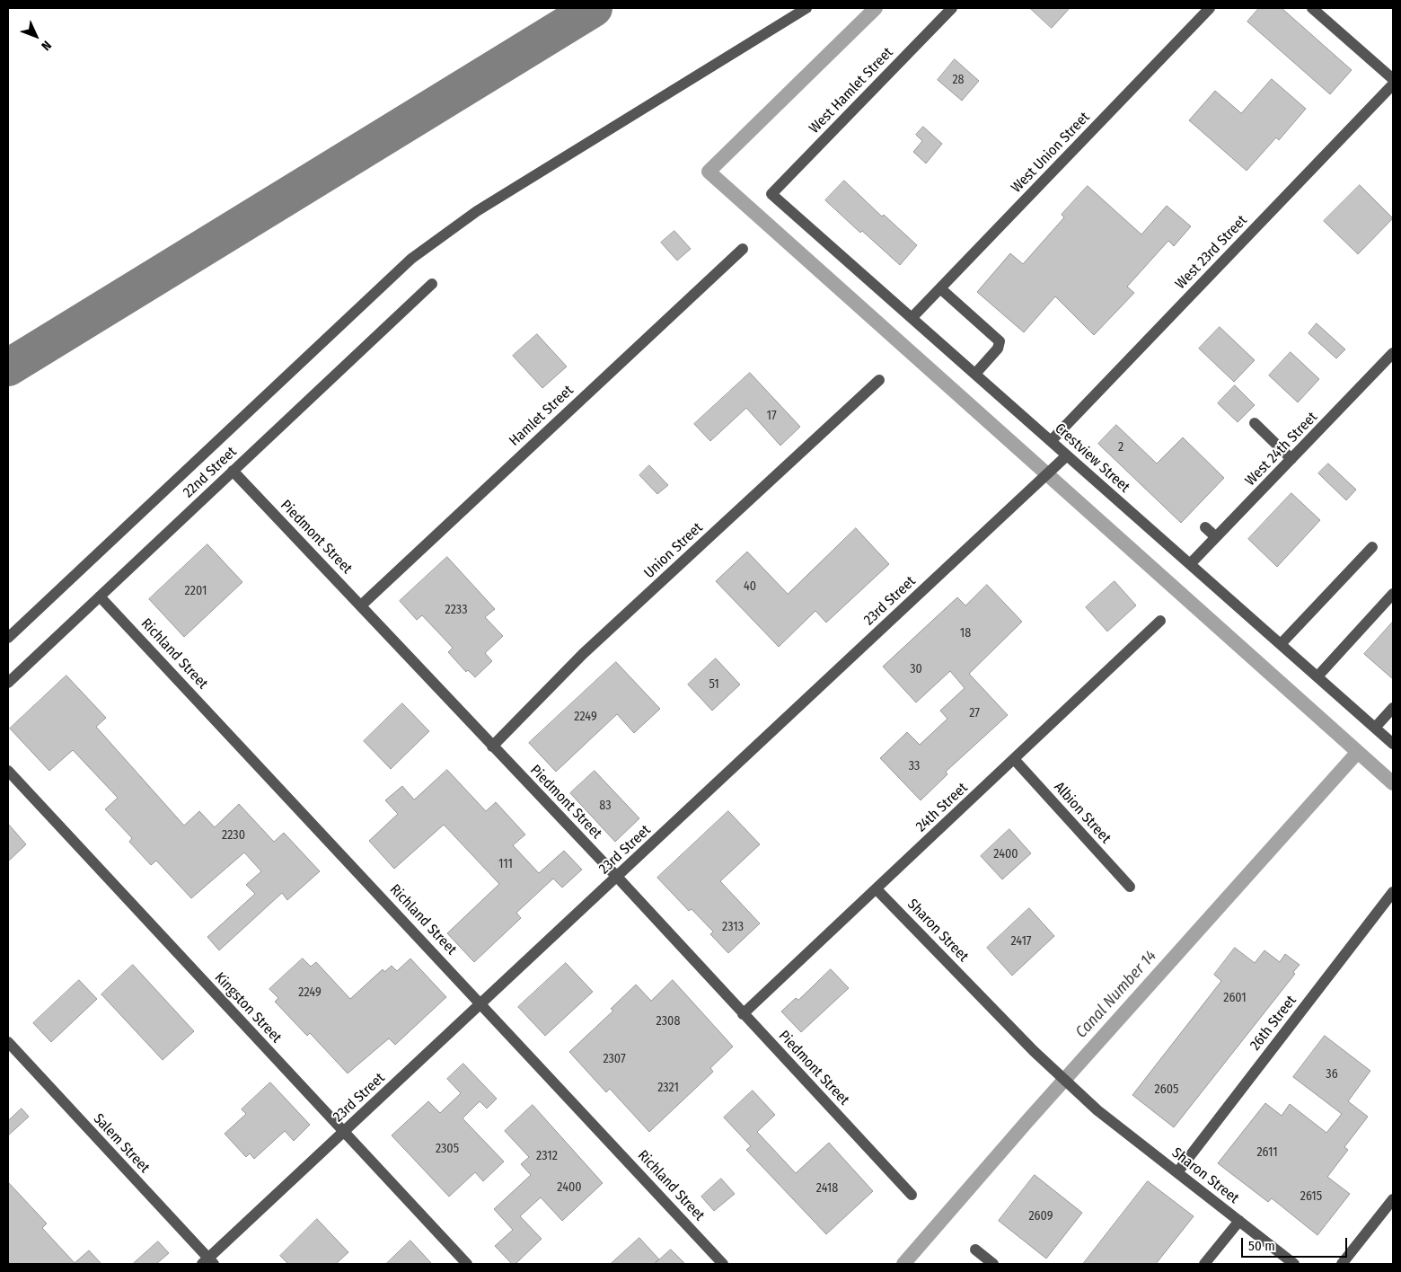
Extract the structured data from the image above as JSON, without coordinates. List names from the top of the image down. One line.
{"streets":{"street":["West Hamlet Street","West Union Street","West 23rd Street","Hamlet Street","West 24th Street","Crestview Street","22nd Street","Piedmont Street","Union Street","23rd Street","Richland Street","24th Street","Albion Street","Sharon Street","Kingston Street","26th Street","Salem Street"]},"crossings":[["West Hamlet Street","Crestview Street"],["West Union Street","Crestview Street"],["West 23rd Street","Crestview Street"],["Hamlet Street","Piedmont Street"],["West 24th Street","Crestview Street"],["Crestview Street","23rd Street"],["22nd Street","Piedmont Street"],["22nd Street","Richland Street"],["Piedmont Street","Union Street"],["Piedmont Street","23rd Street"],["Piedmont Street","24th Street"],["23rd Street","Richland Street"],["23rd Street","Kingston Street"],["23rd Street","Salem Street"],["24th Street","Albion Street"],["24th Street","Sharon Street"],["Sharon Street","26th Street"]],"water":["Canal Number 14"],"house_numbers":["28","17","2","40","2201","2233","18","30","51","27","2249","33","83","2230","2400","111","2313","2417","2249","2601","2308","2307","36","2321","2605","2305","2611","2312","2400","2418","2615","2609"],"scale_bar":"50 m","north":"bottom right"}
